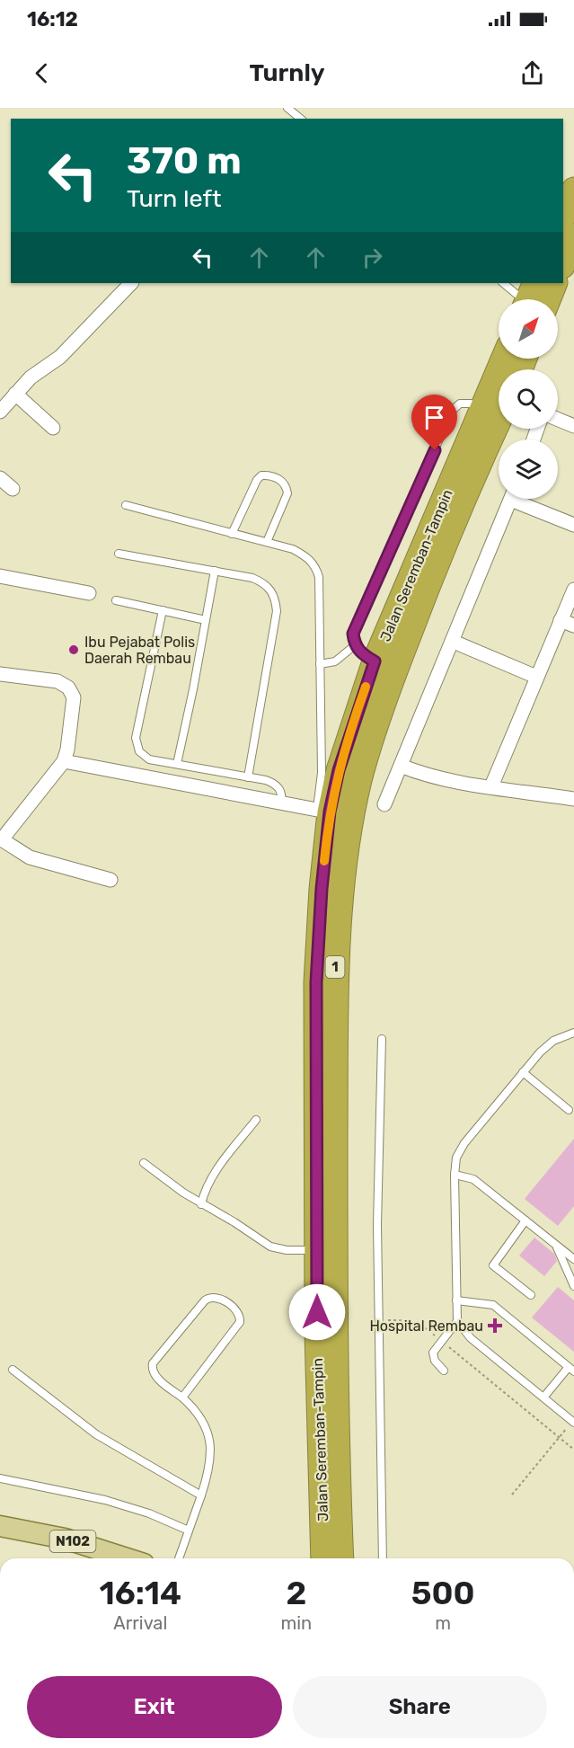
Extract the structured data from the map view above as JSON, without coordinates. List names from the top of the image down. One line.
{"streets":{"highway":["Jalan Seremban-Tampin","1"],"main road":["N102"]},"places":{"other":["Ibu Pejabat Polis Daerah Rembau"],"health":["Hospital Rembau"]},"north":"top right","page":{"status":"16:12","header":"Turnly","turn":["370 m","Turn left"],"eta":["16:14","Arrival","2","min","500","m"],"buttons":["Exit","Share"]}}
